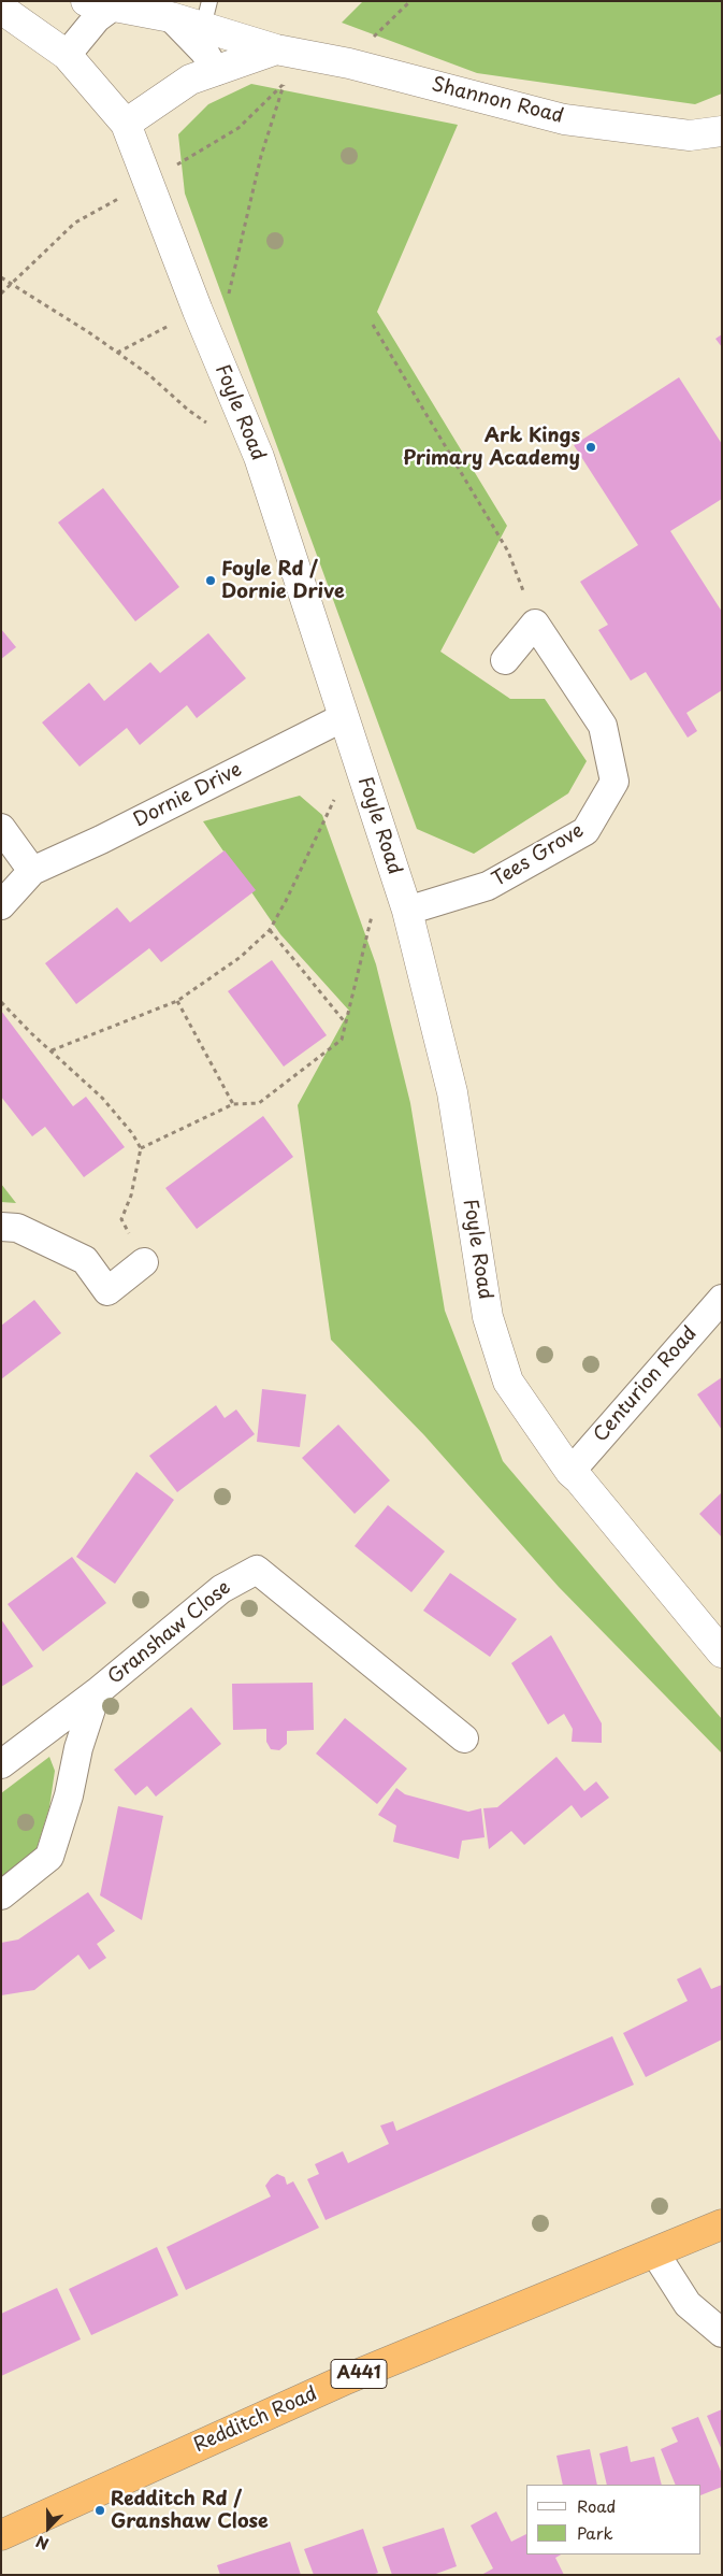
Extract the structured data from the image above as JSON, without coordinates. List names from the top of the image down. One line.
{"streets":{"highway":["A441","Redditch Road"],"street":["Shannon Road","Foyle Road","Dornie Drive","Tees Grove","Centurion Road","Granshaw Close"]},"crossings":[["Foyle Road","Dornie Drive"],["Foyle Road","Tees Grove"],["Foyle Road","Centurion Road"]],"places":["Ark Kings Primary Academy","Foyle Rd / Dornie Drive","Redditch Rd / Granshaw Close"],"legend":["Road","Park"],"north":"bottom"}
